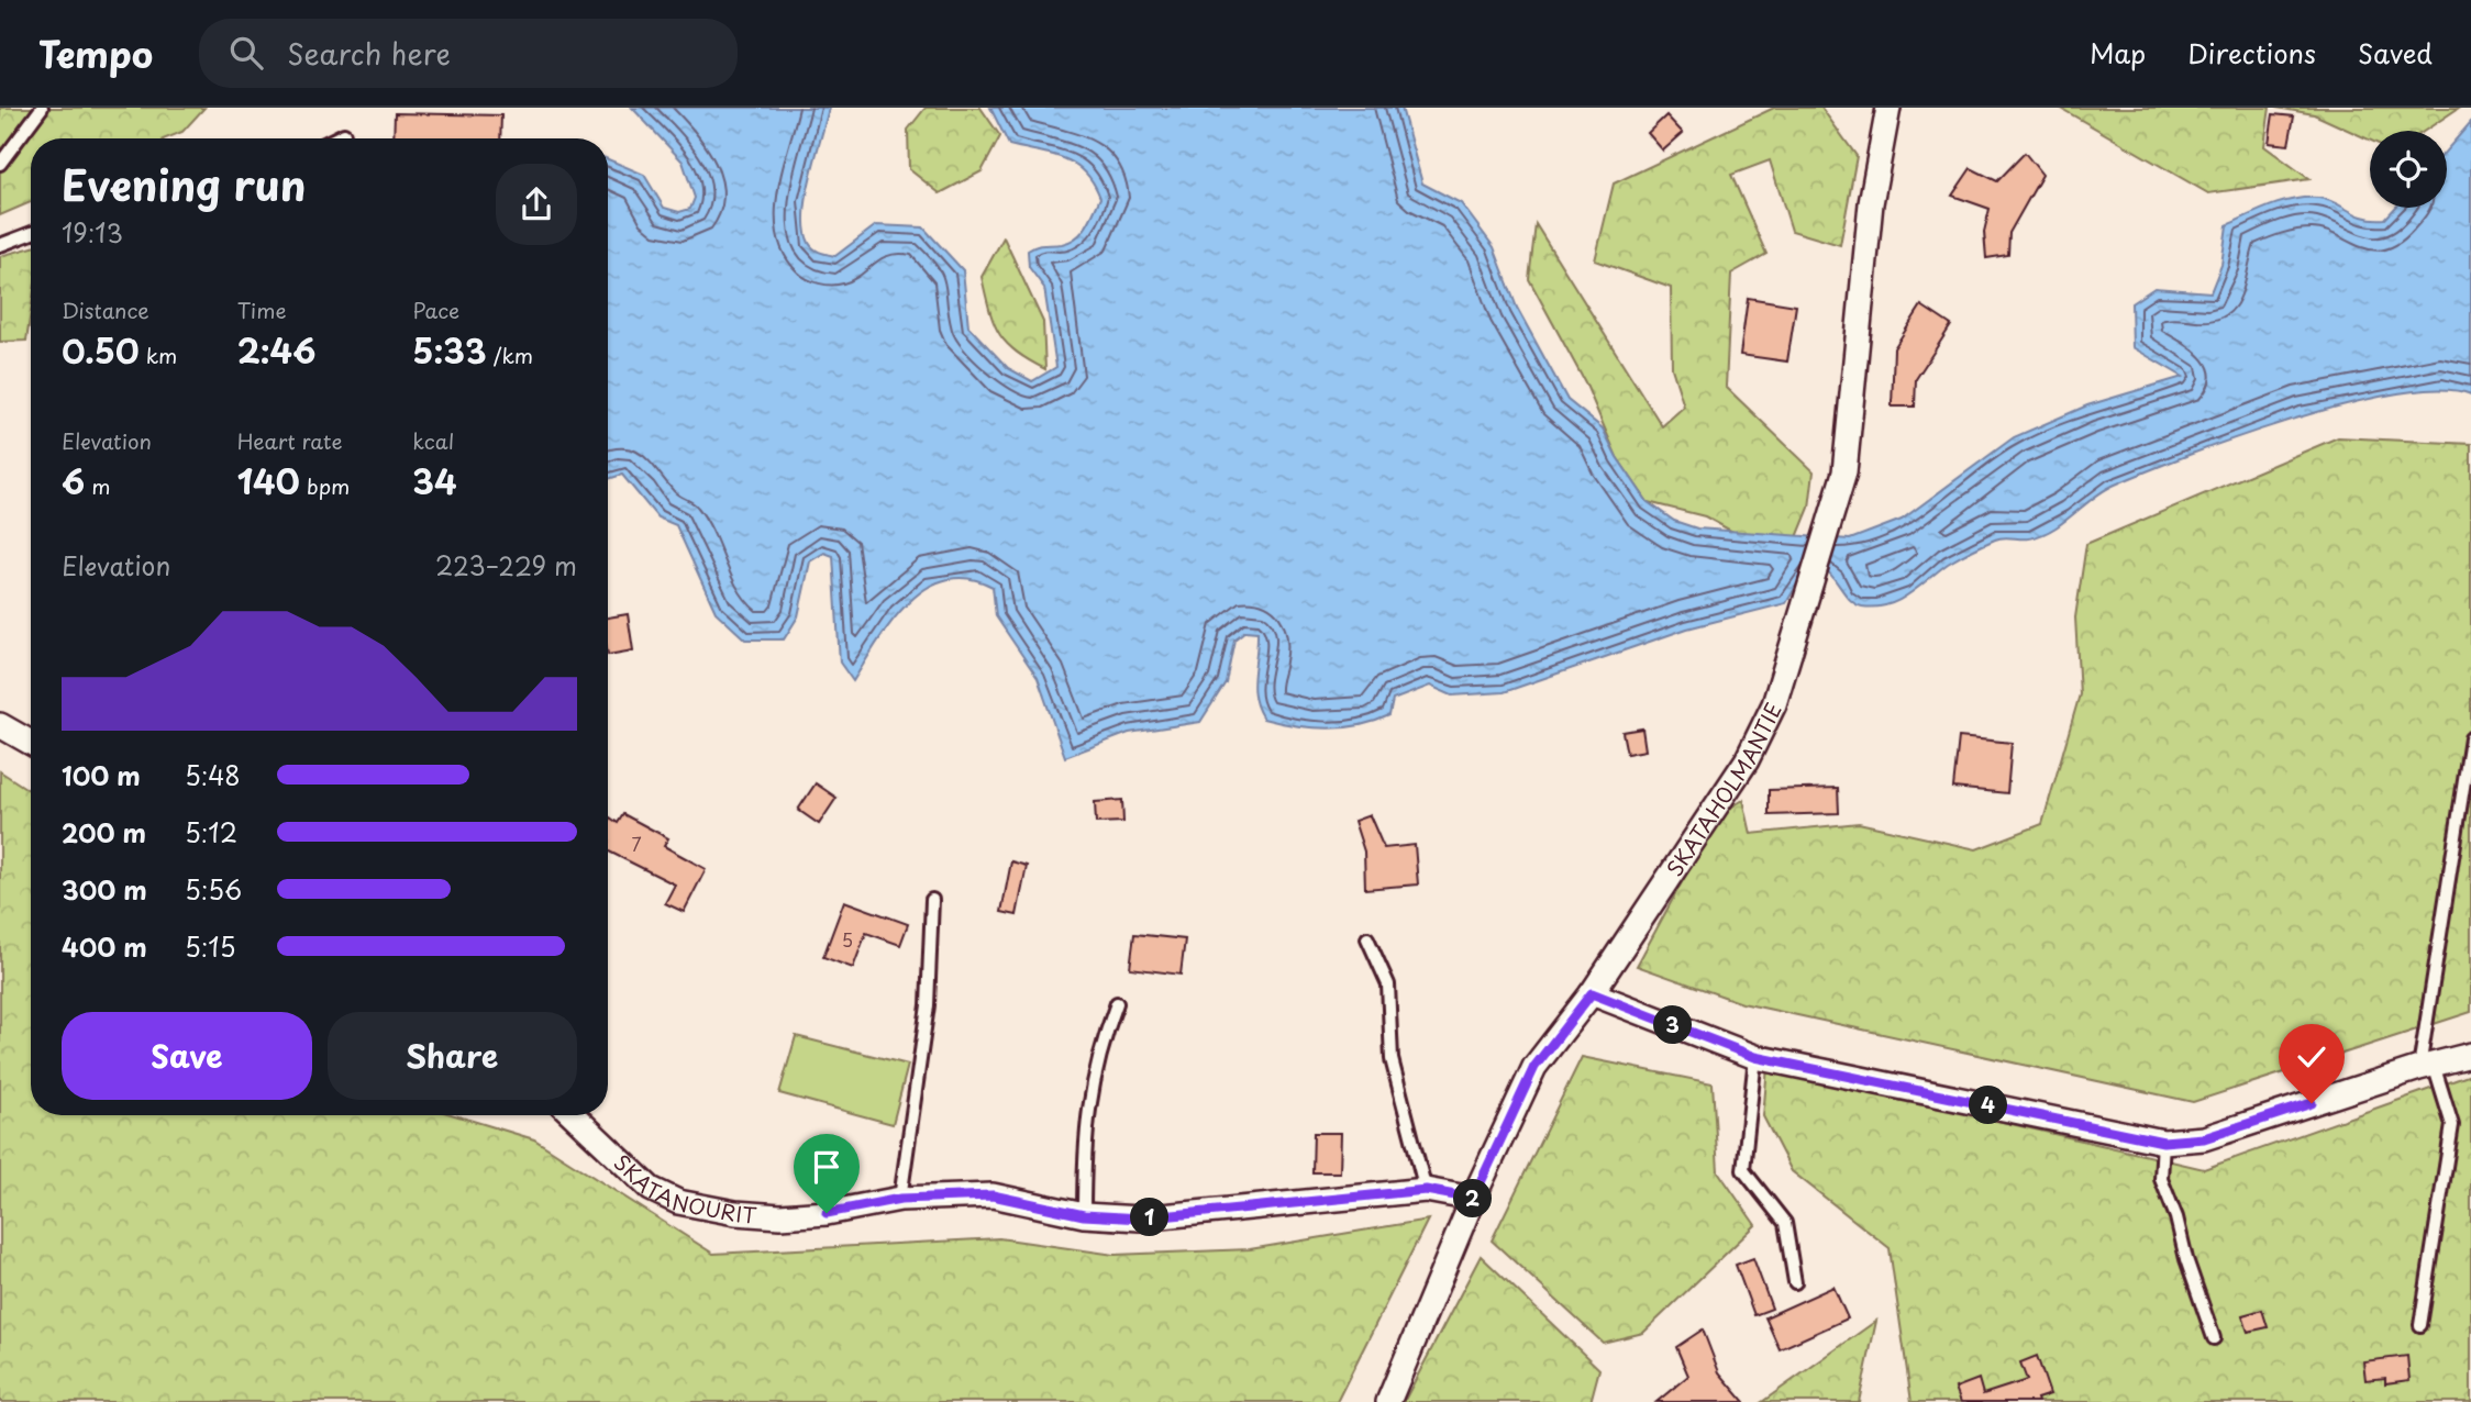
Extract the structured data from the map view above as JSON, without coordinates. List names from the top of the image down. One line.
{"streets":{"street":["SKATAHOLMANTIE","SKATANOURIT"]},"crossings":[["SKATAHOLMANTIE","SKATANOURIT"]],"house_numbers":["7","5"],"page":{"header":"Tempo","search":"Search here","nav":["Map","Directions","Saved"],"heading":["Evening run","19:13"],"stats":[["Distance","0.50 km"],["Time","2:46"],["Pace","5:33 /km"],["Elevation","6 m"],["Heart rate","140 bpm"],["kcal","34"]],"chart":["Elevation","223–229 m"],"list":[{"name":"100 m","note":"5:48"},{"name":"200 m","note":"5:12"},{"name":"300 m","note":"5:56"},{"name":"400 m","note":"5:15"}],"buttons":["Save","Share"],"pins":["3","4","2","1"]}}
